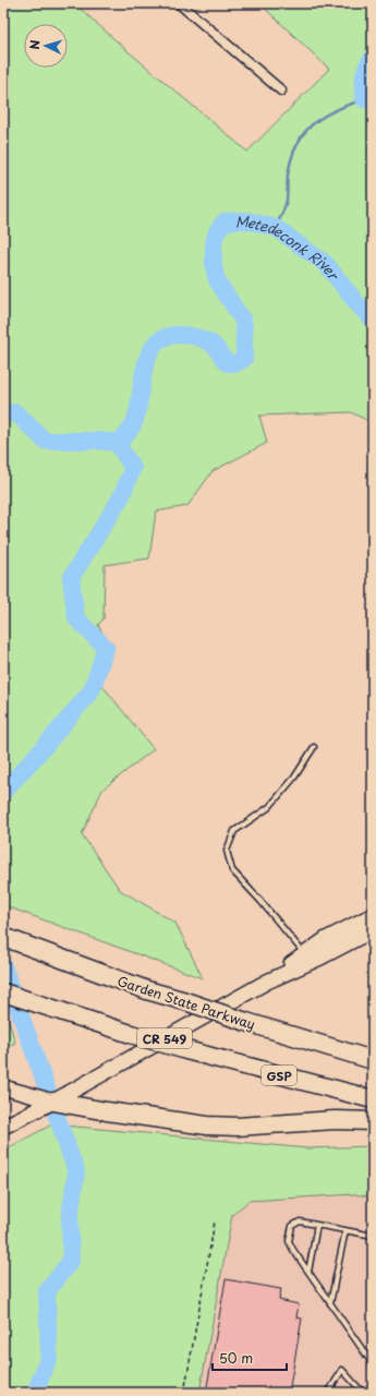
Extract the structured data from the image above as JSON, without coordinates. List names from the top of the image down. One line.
{"streets":{"highway":["Garden State Parkway","GSP"],"main road":["CR 549"]},"water":["Metedeconk River"],"scale_bar":"50 m","north":"left"}
